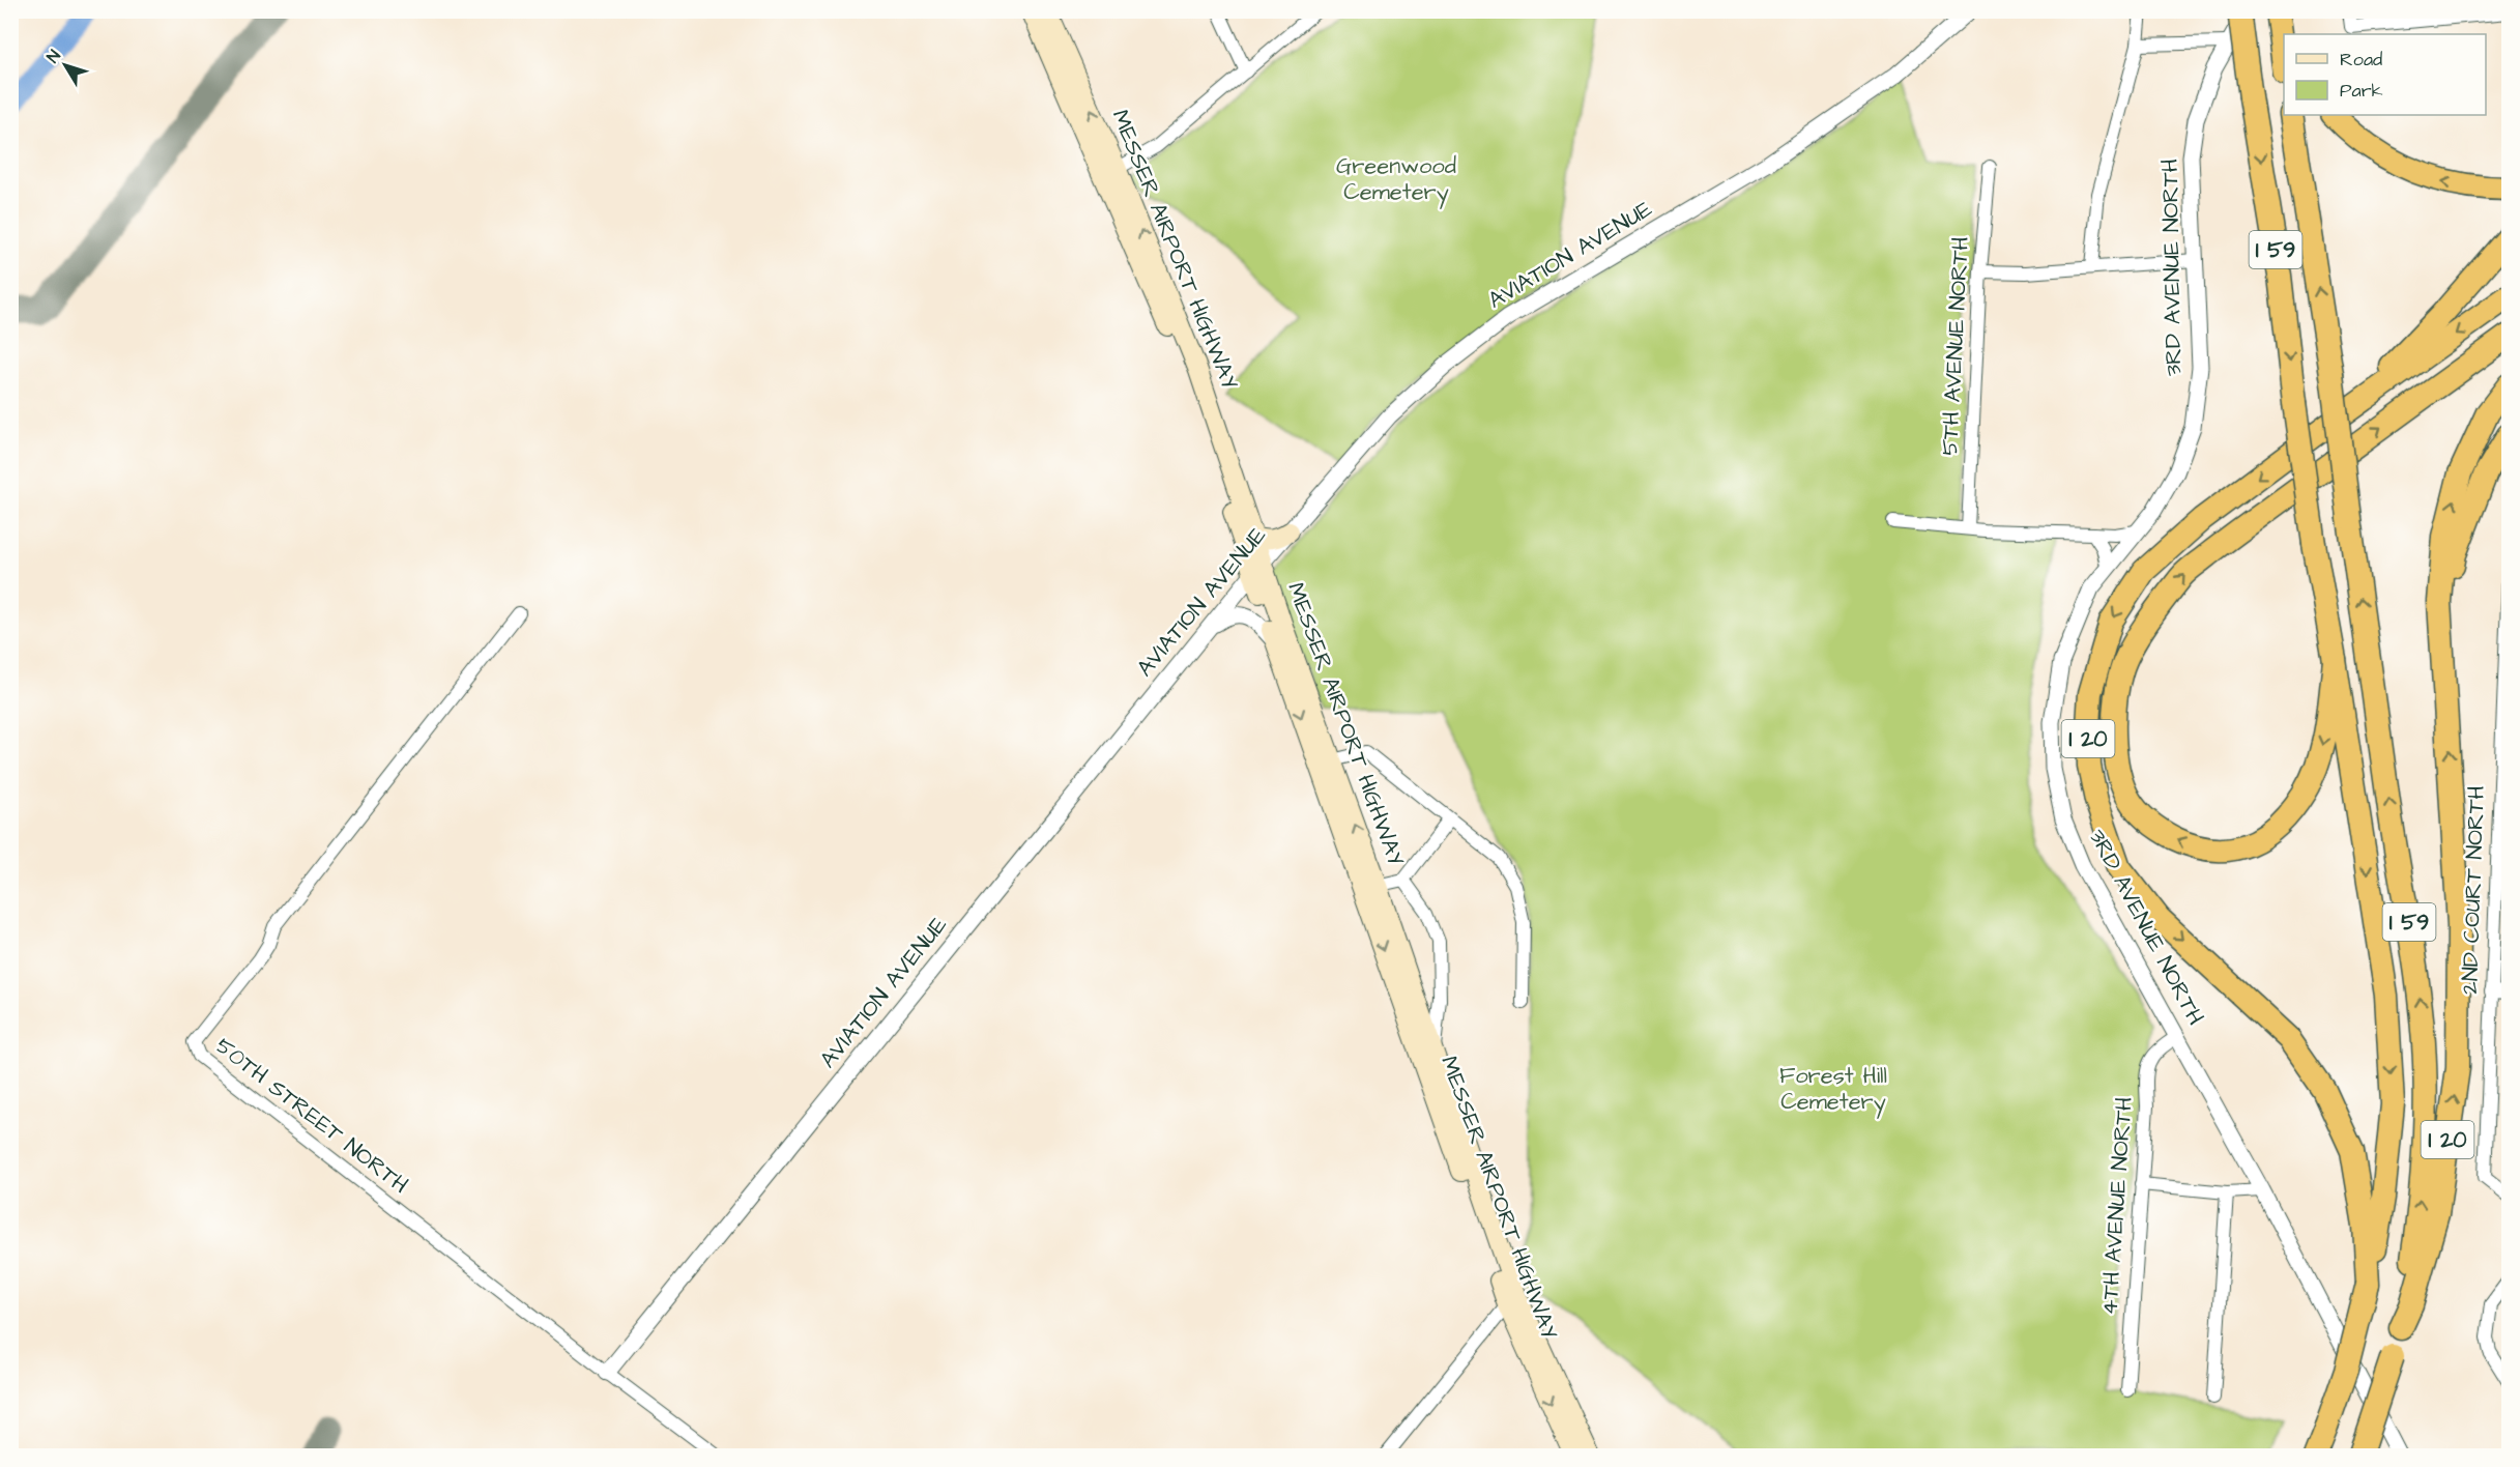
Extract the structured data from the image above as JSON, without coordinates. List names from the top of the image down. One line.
{"streets":{"highway":["I 59","I 20"],"main road":["MESSER AIRPORT HIGHWAY"],"street":["AVIATION AVENUE","3RD AVENUE NORTH","5TH AVENUE NORTH","2ND COURT NORTH","50TH STREET NORTH","4TH AVENUE NORTH"]},"crossings":[["MESSER AIRPORT HIGHWAY","AVIATION AVENUE"],["I 59","I 20"],["AVIATION AVENUE","50TH STREET NORTH"],["3RD AVENUE NORTH","4TH AVENUE NORTH"]],"parks":["Greenwood Cemetery","Forest Hill Cemetery"],"legend":["Road","Park"],"north":"top left"}
